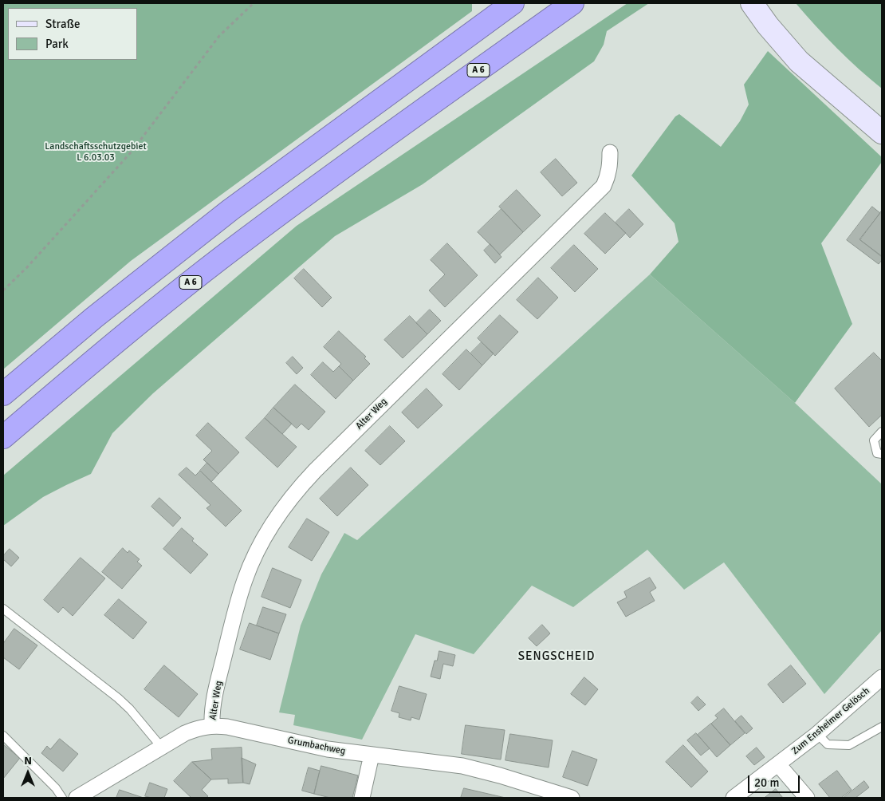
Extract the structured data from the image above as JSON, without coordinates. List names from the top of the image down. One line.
{"streets":{"highway":["A 6"],"street":["Alter Weg","Zum Ensheimer Gelösch","Grumbachweg"]},"crossings":[["Alter Weg","Grumbachweg"]],"districts":["SENGSCHEID"],"parks":["Landschaftsschutzgebiet L 6.03.03"],"legend":["Straße","Park"],"scale_bar":"20 m","north":"top"}
